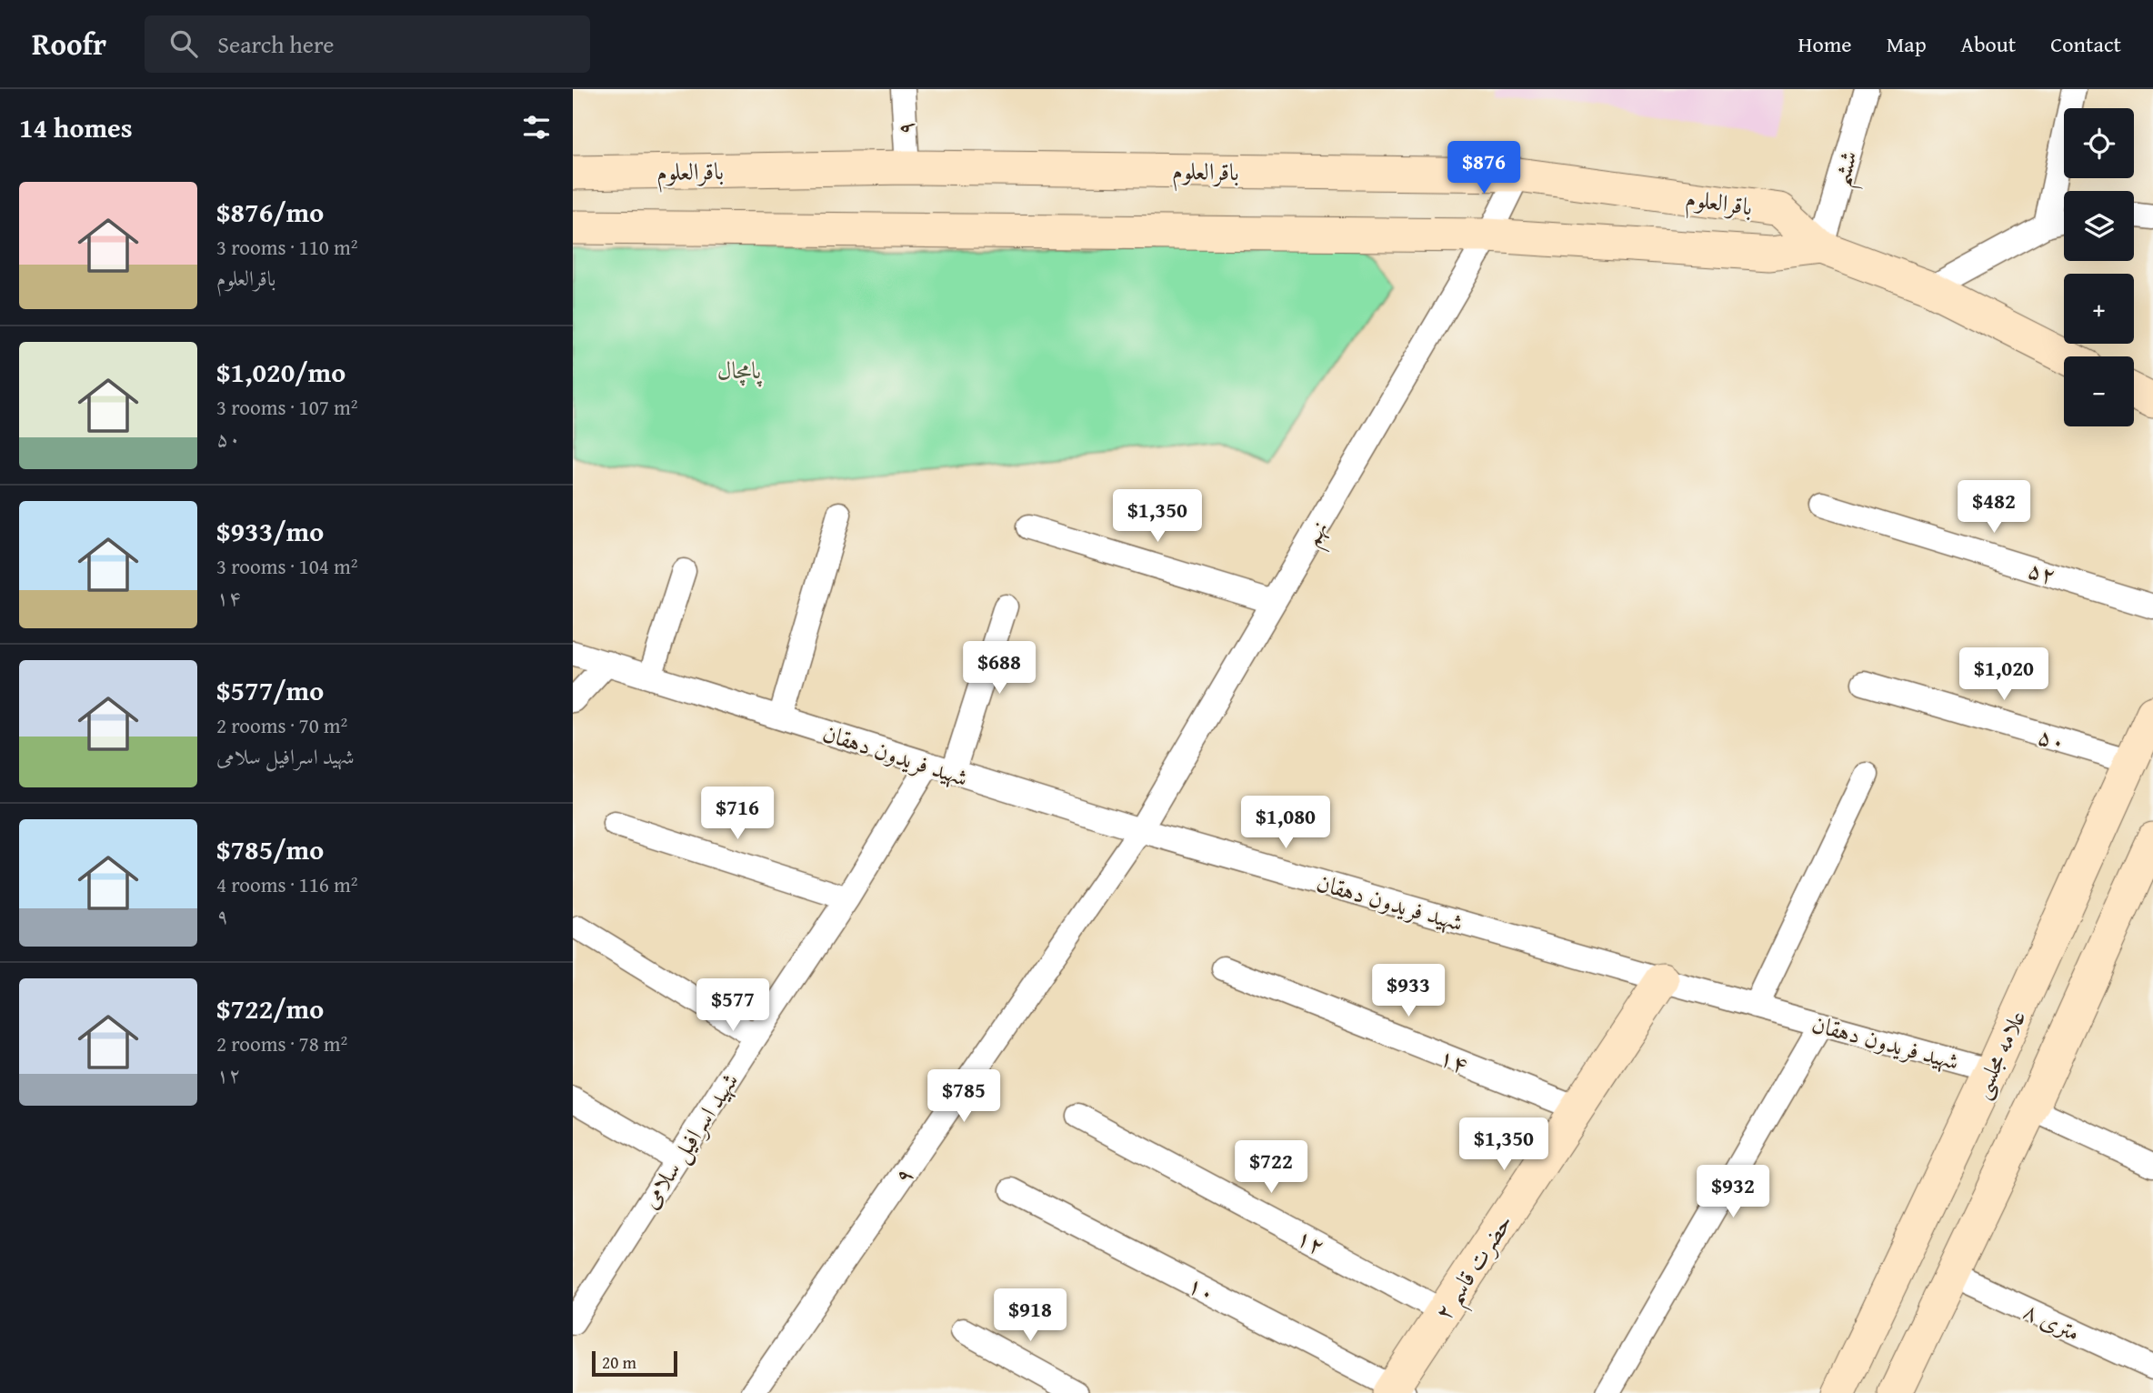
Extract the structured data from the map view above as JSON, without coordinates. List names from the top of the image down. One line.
{"streets":{"main road":["باقرالعلوم","علامه مجلسی","۲ حضرت قاسم"],"street":["۹","ششم","نهم","۵۲","۵۰","شهید فریدون دهقان","۱۴","شهید اسرافیل سلامی","۱۲","۱۰","۸ متری"]},"crossings":[["۹","باقرالعلوم"],["۹","نهم"],["۹","شهید فریدون دهقان"],["ششم","باقرالعلوم"],["باقرالعلوم","نهم"],["نهم","شهید فریدون دهقان"],["۵۰","علامه مجلسی"],["شهید فریدون دهقان","علامه مجلسی"],["شهید فریدون دهقان","شهید اسرافیل سلامی"],["شهید فریدون دهقان","۲ حضرت قاسم"],["۱۴","۲ حضرت قاسم"],["۱۲","۲ حضرت قاسم"],["۲ حضرت قاسم","۱۰"]],"parks":["پامچال"],"scale_bar":"20 m","page":{"header":"Roofr","search":"Search here","nav":["Home","Map","About","Contact"],"heading":"14 homes","map_buttons":["+","−"],"price":["$876","$482","$1,350","$688","$1,020","$716","$1,080","$933","$577","$785","$1,350","$722","$932","$918"],"list":[{"name":"$876/mo","note":"3 rooms · 110 m² · باقرالعلوم"},{"name":"$1,020/mo","note":"3 rooms · 107 m² · ۵۰"},{"name":"$933/mo","note":"3 rooms · 104 m² · ۱۴"},{"name":"$577/mo","note":"2 rooms · 70 m² · شهید اسرافیل سلامی"},{"name":"$785/mo","note":"4 rooms · 116 m² · ۹"},{"name":"$722/mo","note":"2 rooms · 78 m² · ۱۲"}],"scale":"20 m"}}
